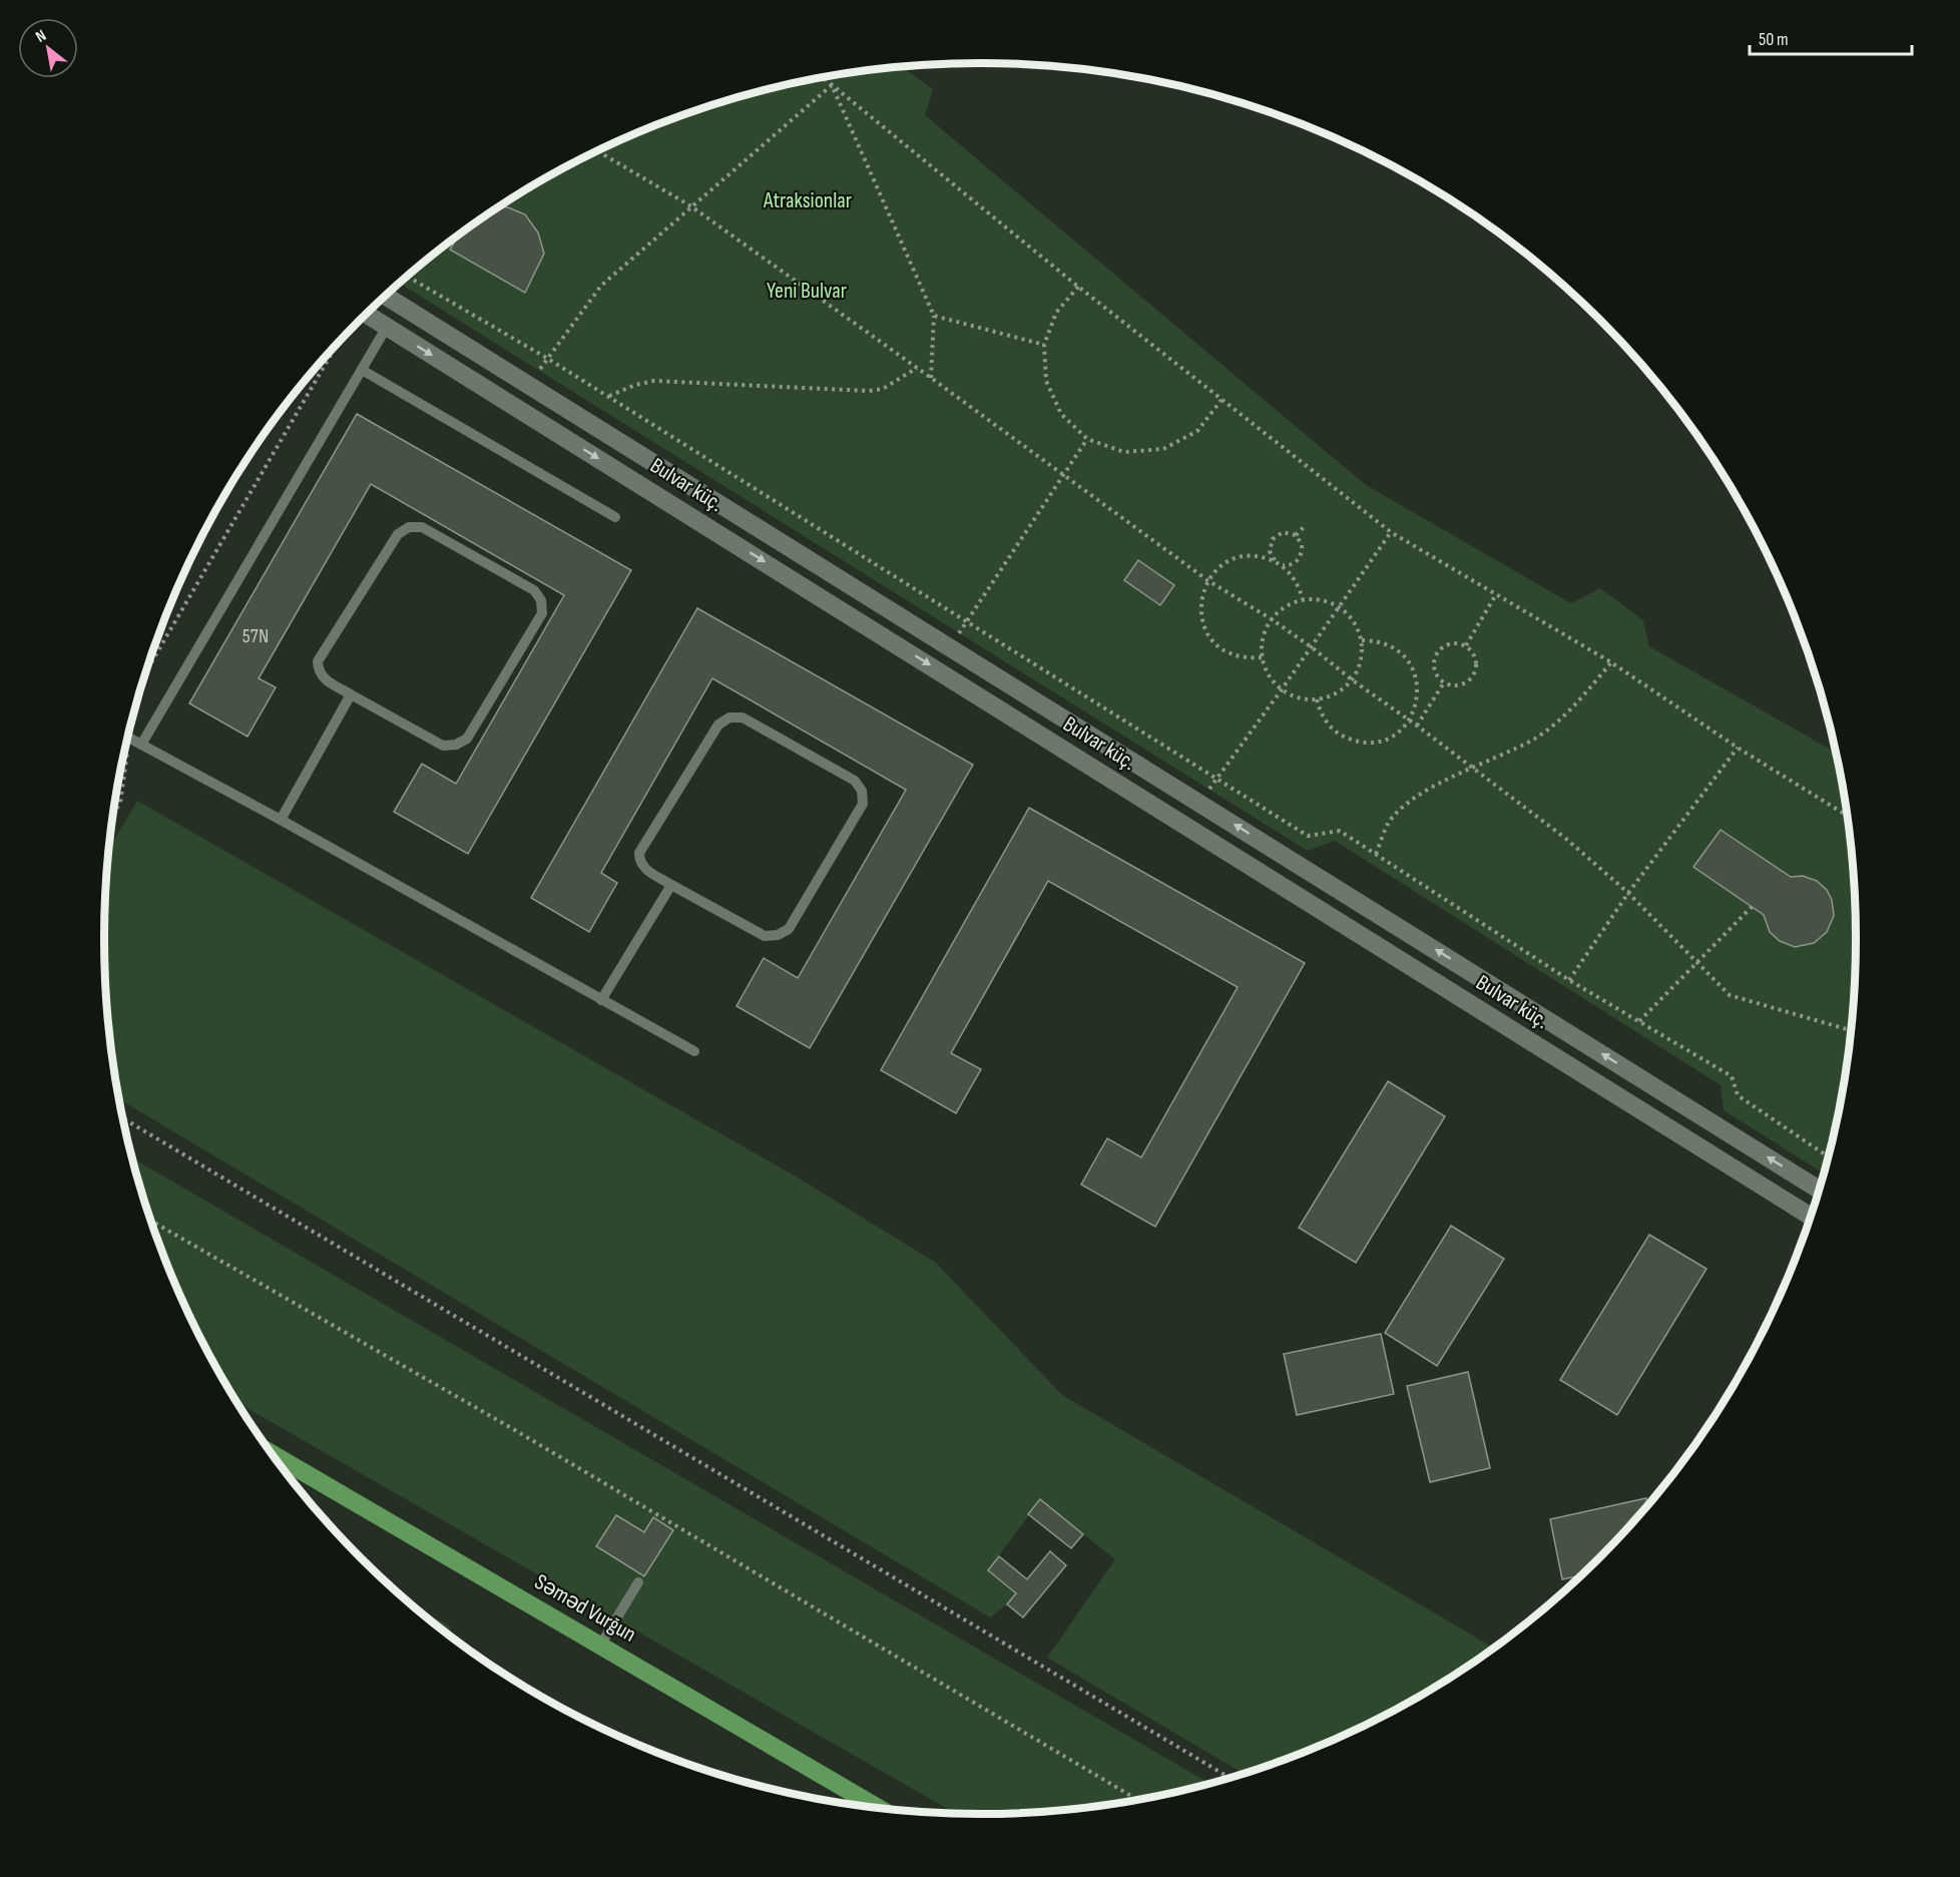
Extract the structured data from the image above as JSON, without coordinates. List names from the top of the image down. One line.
{"streets":{"main road":["Səməd Vurğun"],"street":["Bulvar küç."]},"parks":["Atraksionlar","Yeni Bulvar"],"house_numbers":["57N"],"scale_bar":"50 m","north":"top left"}
